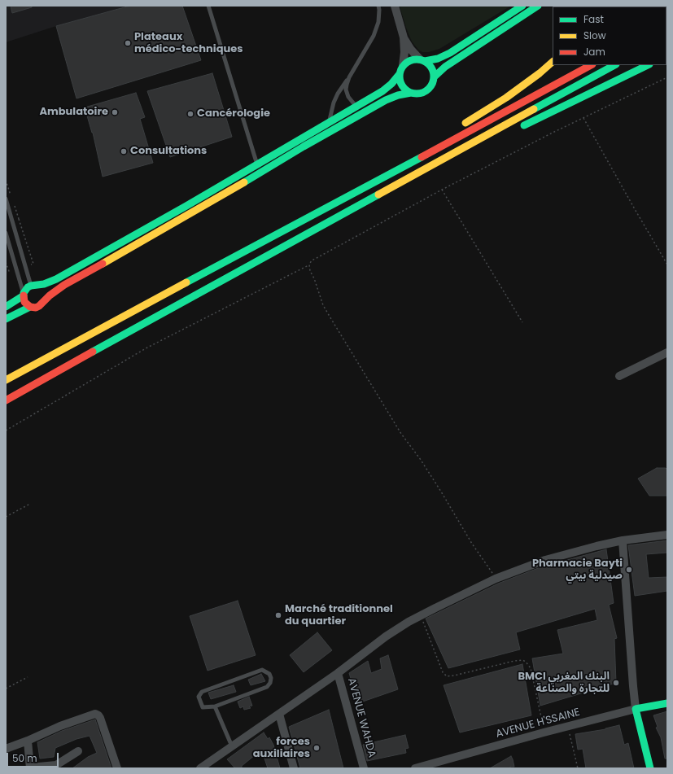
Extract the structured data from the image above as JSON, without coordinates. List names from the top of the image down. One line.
{"streets":{"main road":["AVENUE H'SSAINE"],"street":["AVENUE WAHDA"]},"places":["Plateaux médico-techniques","Ambulatoire","Cancérologie","Consultations","Pharmacie Bayti صيدلية بيتي","Marché traditionnel du quartier","BMCI البنك المغربي للتجارة والصناعة","forces auxiliaires"],"legend":["Fast","Slow","Jam"],"scale_bar":"50 m"}
